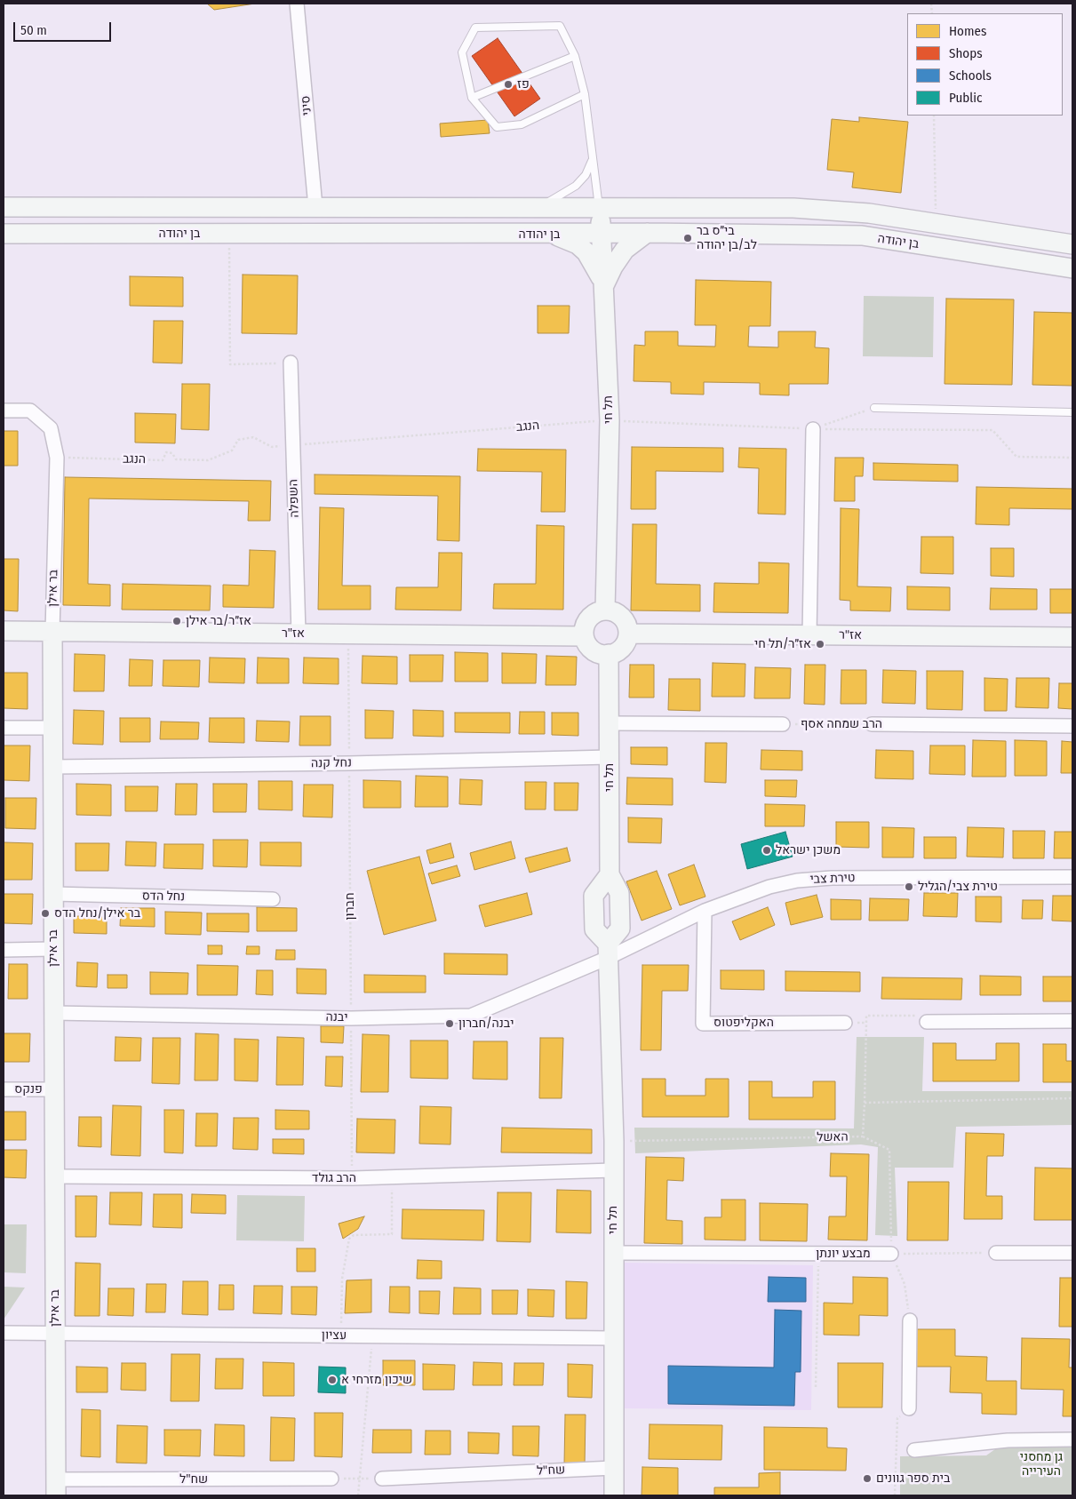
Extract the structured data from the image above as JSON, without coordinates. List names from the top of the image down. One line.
{"streets":{"street":["סיני","בן יהודה","תל חי","השפלה","בר אילן","אז\"ר","הרב שמחה אסף","נחל קנה","טירת צבי","נחל הדס","יבנה","האקליפטוס","פנקס","הרב גולד","מבצע יונתן","עציון","שח\"ל"],"path":["הנגב","חברון","האשל"]},"crossings":[["סיני","בן יהודה"],["בן יהודה","תל חי"],["תל חי","הנגב"],["תל חי","אז\"ר"],["תל חי","הרב שמחה אסף"],["תל חי","נחל קנה"],["תל חי","טירת צבי"],["תל חי","יבנה"],["תל חי","האשל"],["תל חי","הרב גולד"],["תל חי","מבצע יונתן"],["תל חי","עציון"],["תל חי","שח\"ל"],["הנגב","השפלה"],["הנגב","בר אילן"],["השפלה","אז\"ר"],["בר אילן","אז\"ר"],["בר אילן","נחל קנה"],["בר אילן","נחל הדס"],["בר אילן","יבנה"],["בר אילן","פנקס"],["בר אילן","הרב גולד"],["בר אילן","עציון"],["בר אילן","שח\"ל"],["אז\"ר","חברון"],["נחל קנה","חברון"],["טירת צבי","יבנה"],["טירת צבי","האקליפטוס"],["חברון","יבנה"],["חברון","הרב גולד"]],"parks":["גן מחסני העירייה"],"places":["פז","בי״ס בר לב/בן יהודה","אז״ר/בר אילן","אז״ר/תל חי","משכן ישראל","טירת צבי/הגליל","בר אילן/נחל הדס","יבנה/חברון","שיכון מזרחי א","בית ספר גוונים"],"legend":["Homes","Shops","Schools","Public"],"scale_bar":"50 m"}
